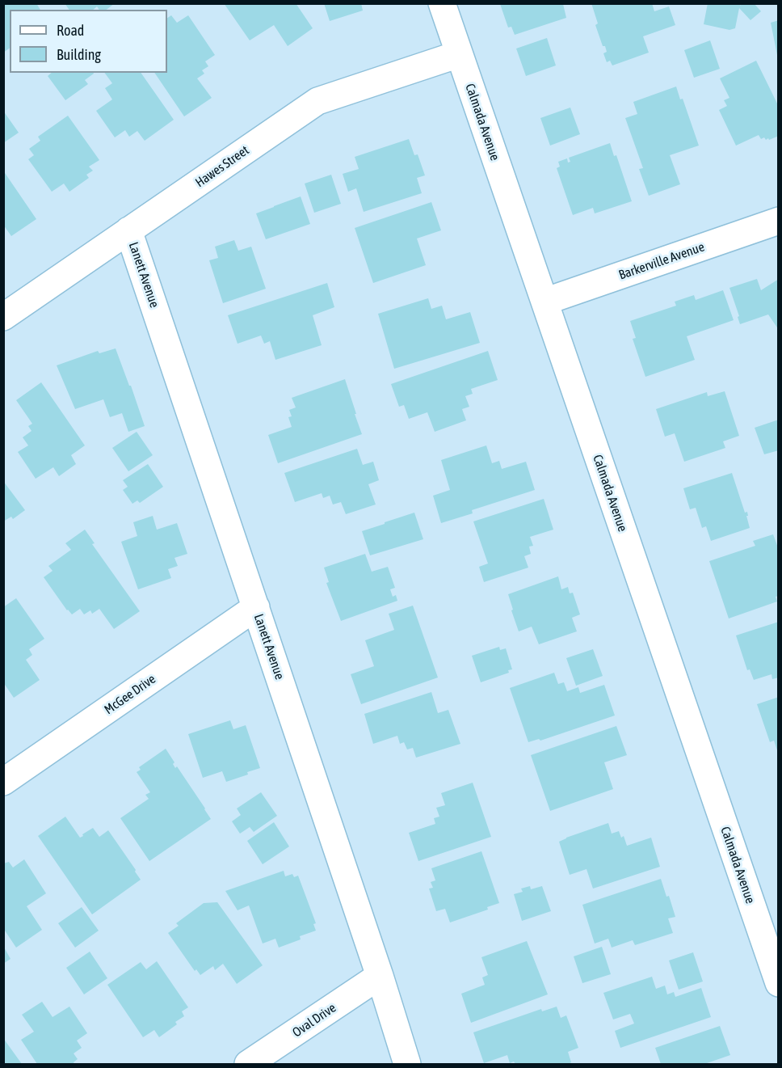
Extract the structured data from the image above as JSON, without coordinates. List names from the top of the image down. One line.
{"streets":{"street":["Calmada Avenue","Hawes Street","Barkerville Avenue","Lanett Avenue","McGee Drive","Oval Drive"]},"crossings":[["Calmada Avenue","Hawes Street"],["Calmada Avenue","Barkerville Avenue"],["Hawes Street","Lanett Avenue"],["Lanett Avenue","McGee Drive"],["Lanett Avenue","Oval Drive"]],"legend":["Road","Building"]}
